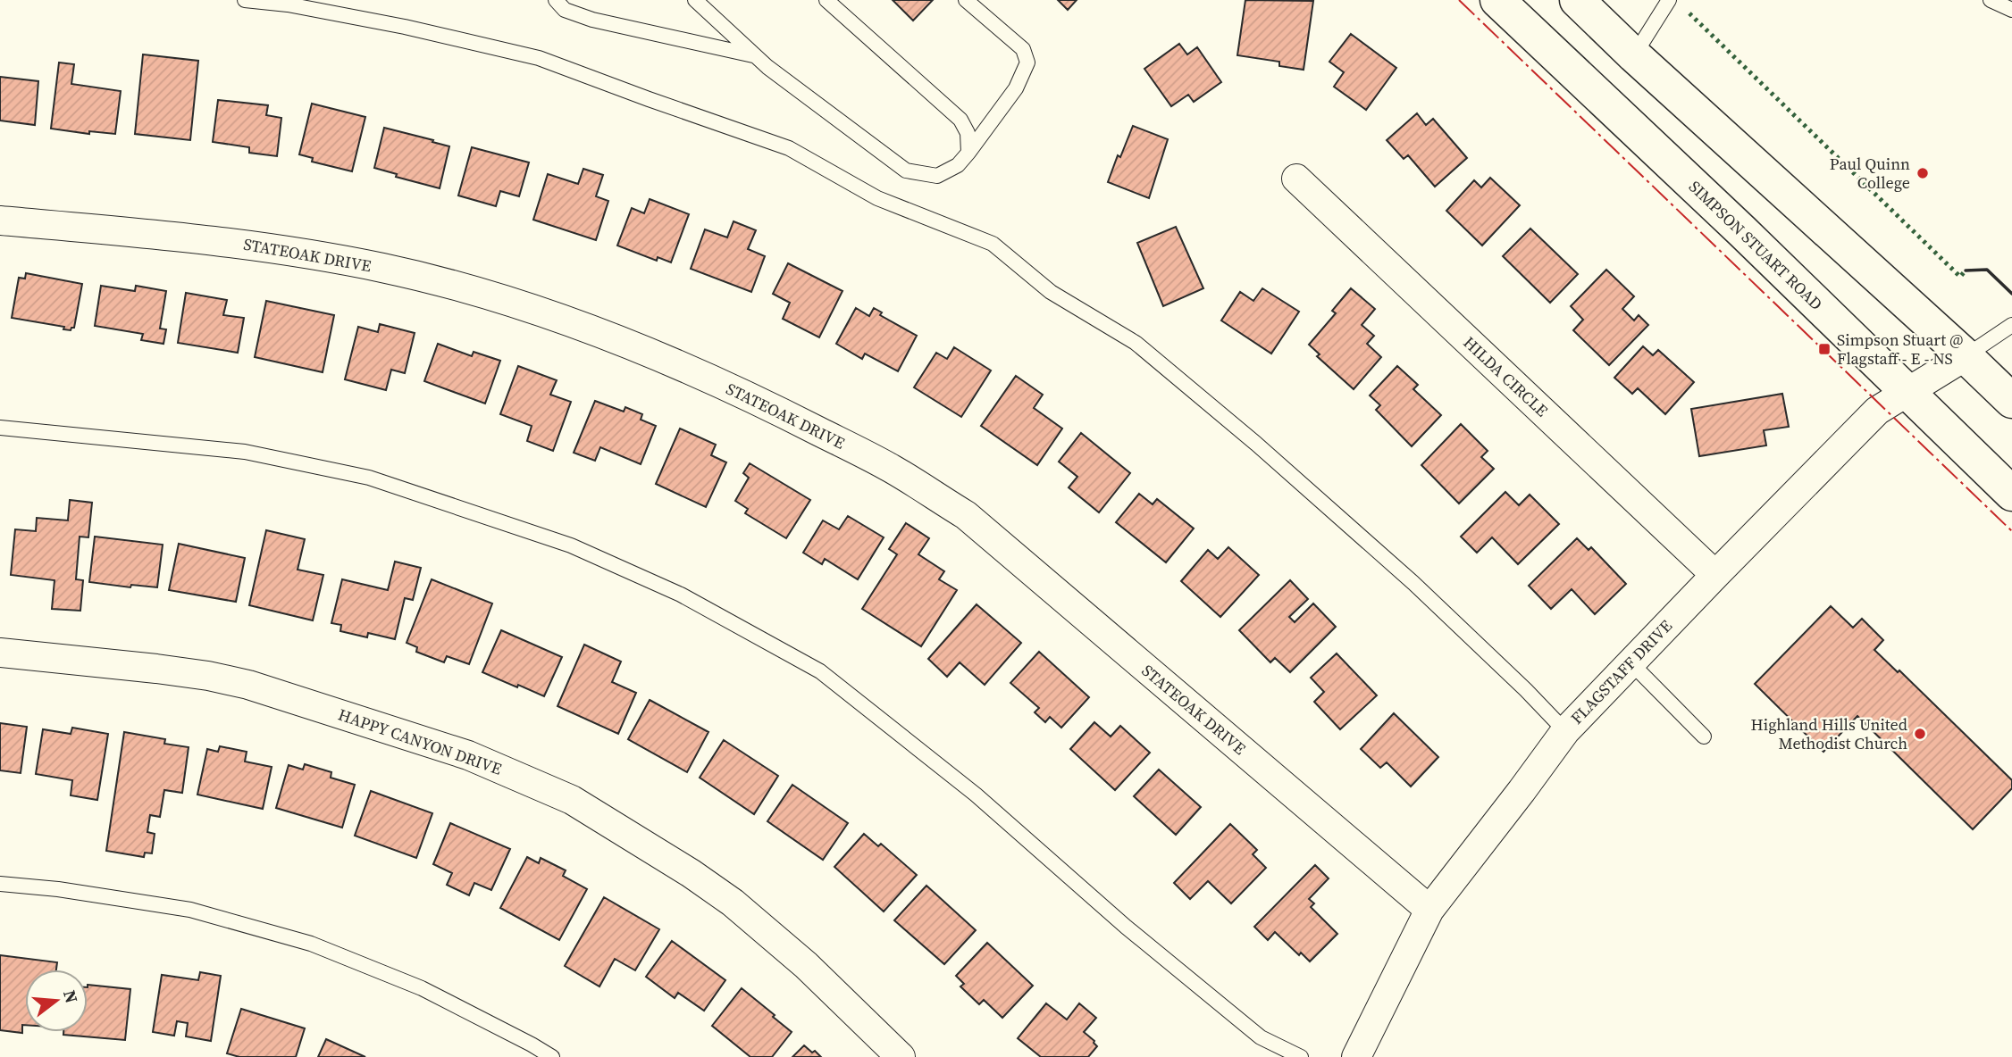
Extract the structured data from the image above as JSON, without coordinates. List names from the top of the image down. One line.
{"streets":{"main road":["SIMPSON STUART ROAD"],"street":["STATEOAK DRIVE","HILDA CIRCLE","FLAGSTAFF DRIVE","HAPPY CANYON DRIVE"]},"crossings":[["SIMPSON STUART ROAD","FLAGSTAFF DRIVE"],["STATEOAK DRIVE","FLAGSTAFF DRIVE"],["HILDA CIRCLE","FLAGSTAFF DRIVE"]],"places":{"other":["Paul Quinn College","Highland Hills United Methodist Church"],"transit":["Simpson Stuart @ Flagstaff - E - NS"]},"north":"right"}
